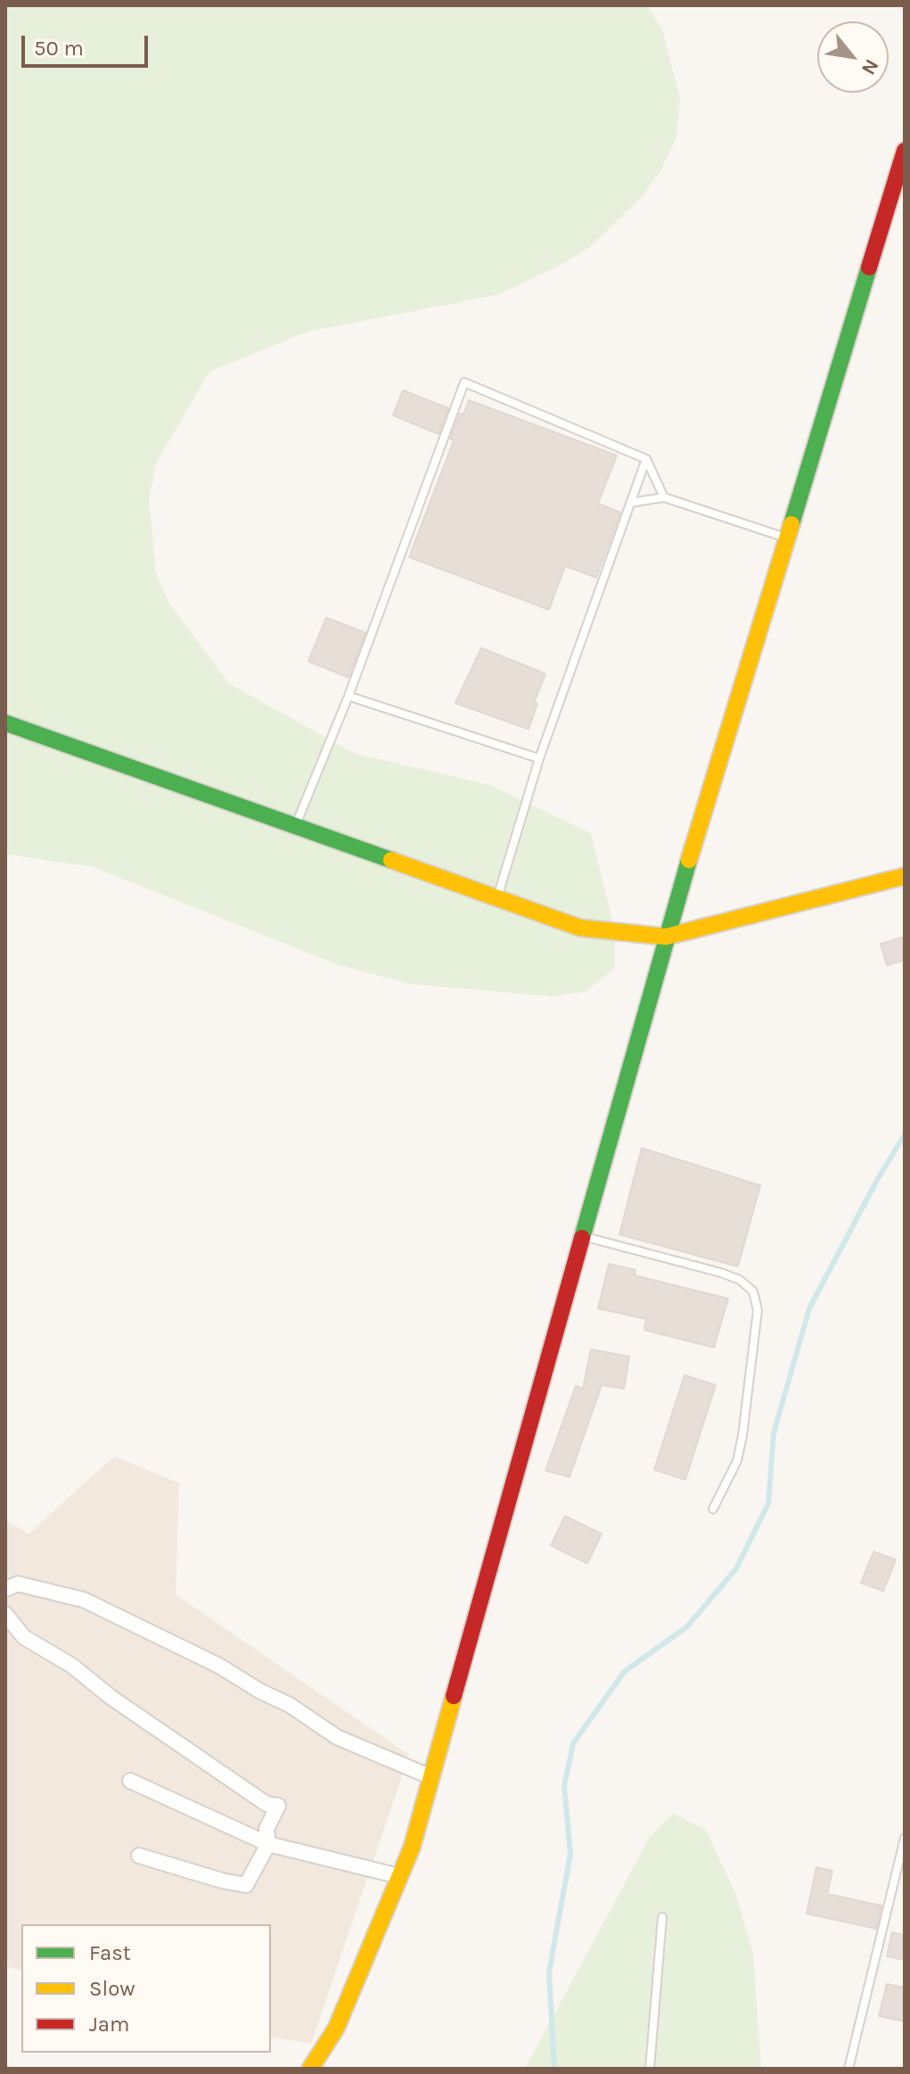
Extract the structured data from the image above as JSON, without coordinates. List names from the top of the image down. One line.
{"legend":["Fast","Slow","Jam"],"scale_bar":"50 m","north":"bottom right"}
